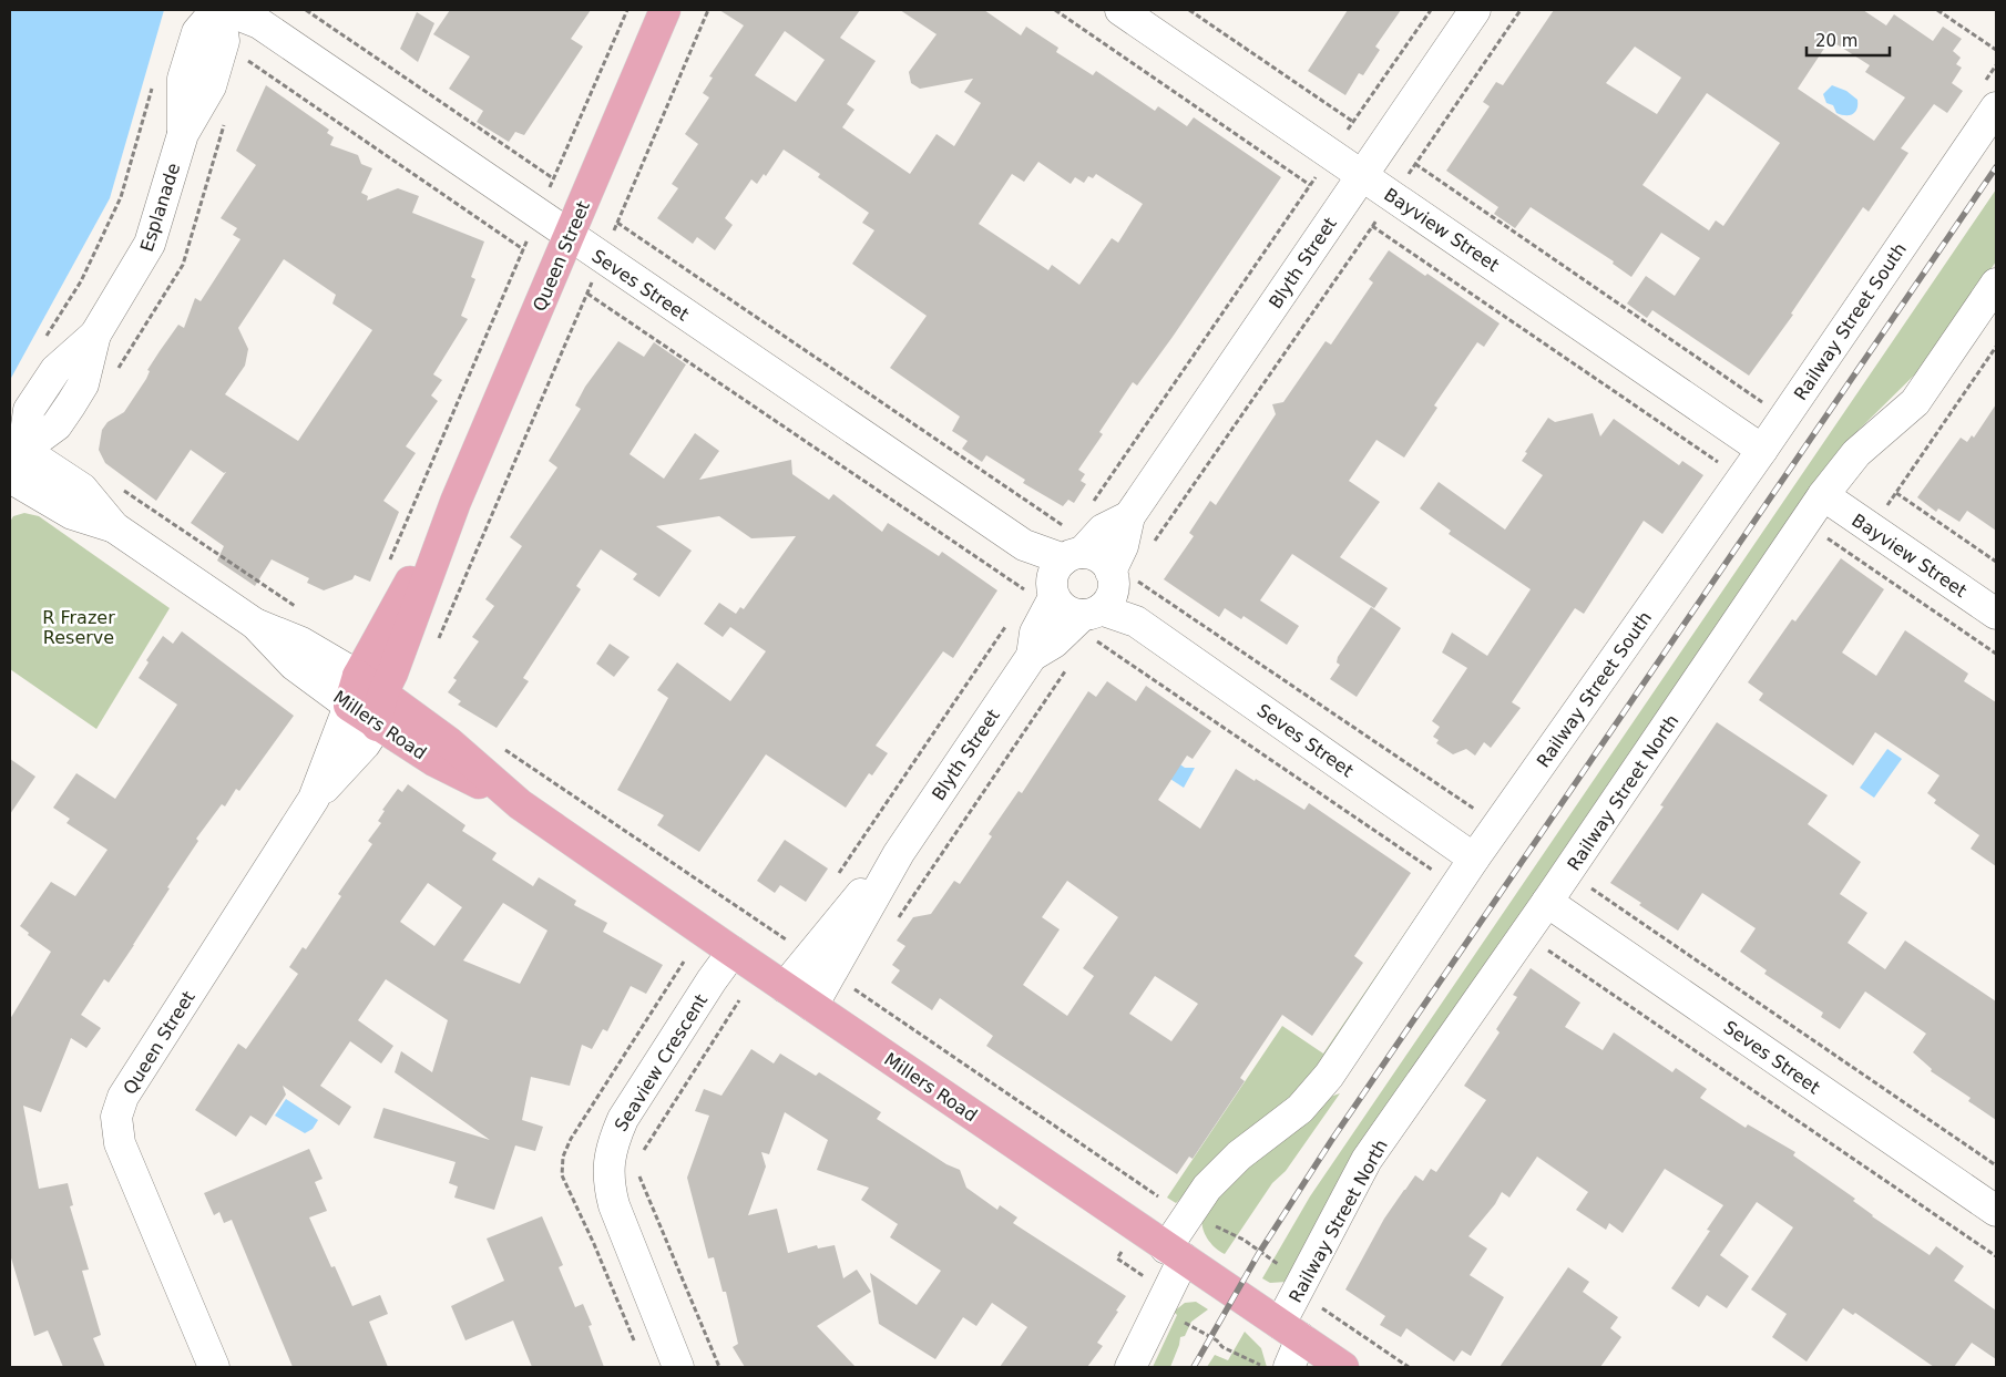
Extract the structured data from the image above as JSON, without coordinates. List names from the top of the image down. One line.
{"streets":{"main road":["Queen Street","Millers Road"],"street":["Esplanade","Bayview Street","Blyth Street","Seves Street","Railway Street South","Railway Street North","Seaview Crescent"]},"crossings":[["Esplanade","Millers Road"],["Bayview Street","Blyth Street"],["Bayview Street","Railway Street South"],["Bayview Street","Railway Street North"],["Queen Street","Seves Street"],["Queen Street","Millers Road"],["Blyth Street","Seves Street"],["Blyth Street","Millers Road"],["Seves Street","Railway Street South"],["Seves Street","Railway Street North"],["Railway Street South","Millers Road"],["Millers Road","Railway Street North"],["Millers Road","Seaview Crescent"]],"parks":["R Frazer Reserve"],"scale_bar":"20 m"}
